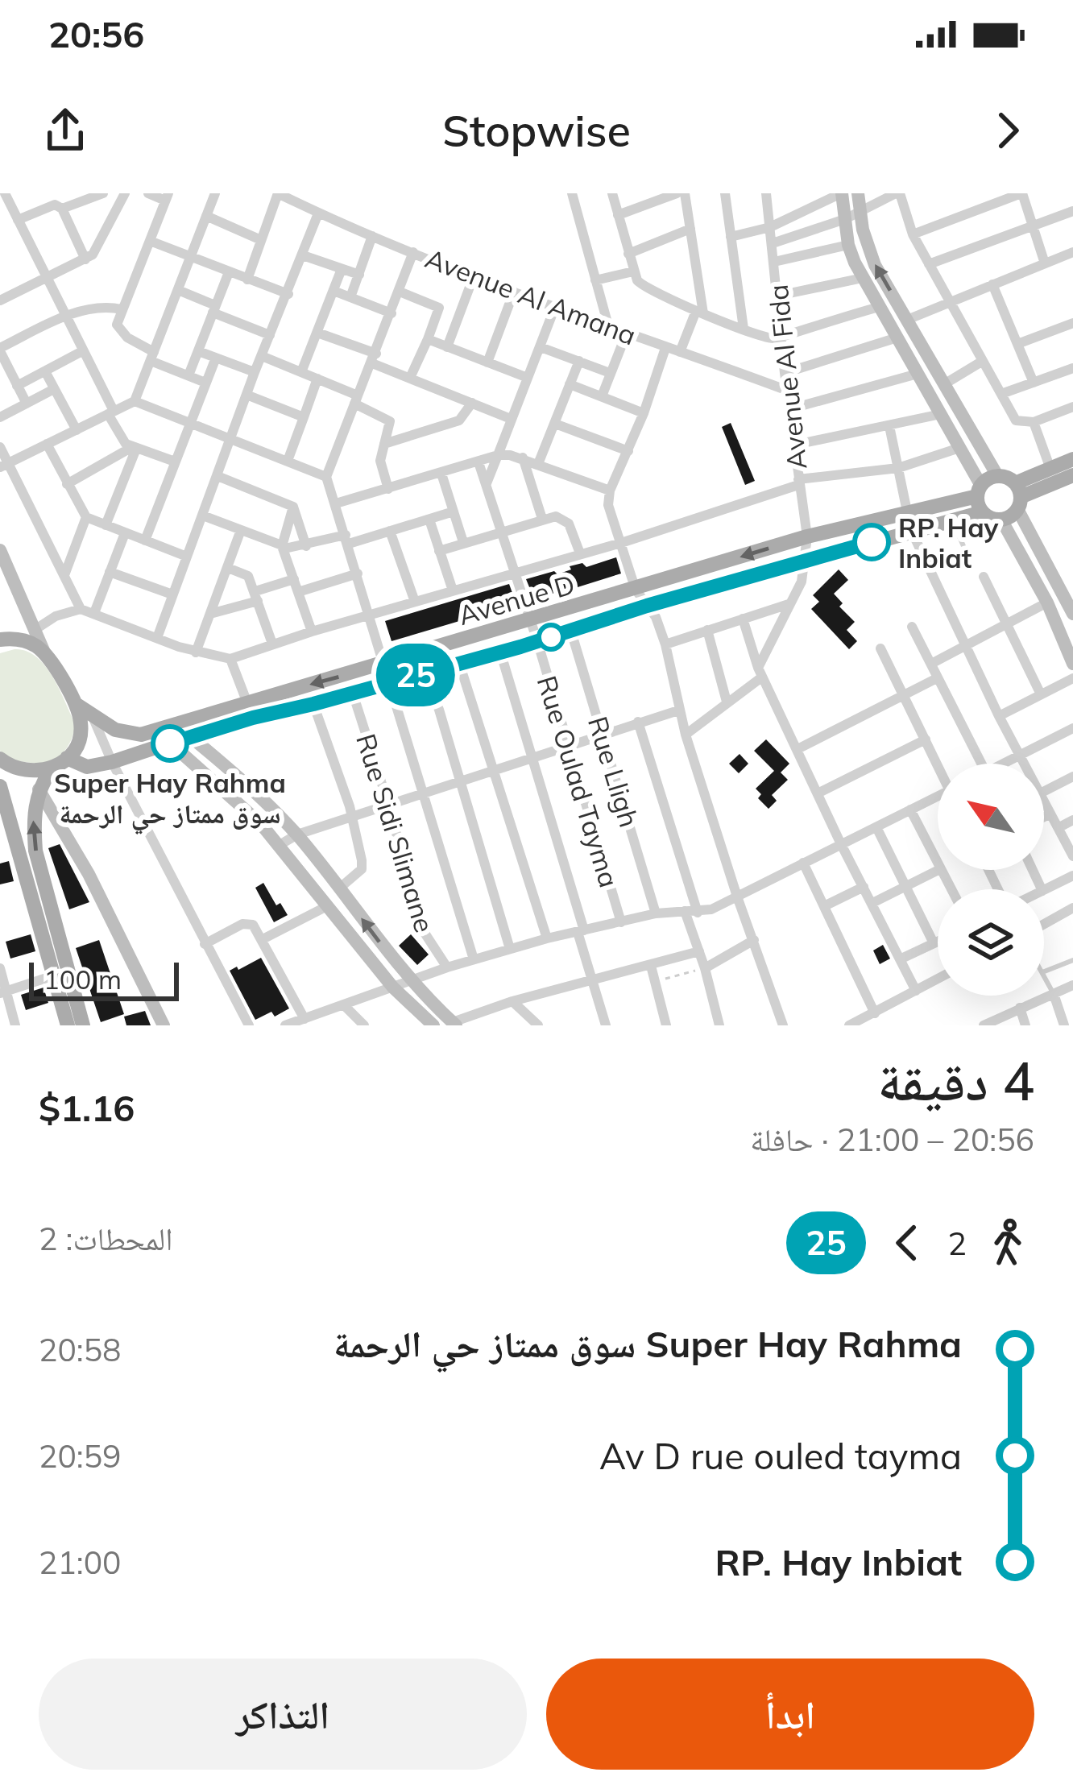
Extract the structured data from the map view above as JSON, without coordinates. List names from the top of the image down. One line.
{"streets":{"main road":["Avenue D"],"street":["Avenue Al Amana","Avenue Al Fida","Rue Lligh","Rue Oulad Tayma","Rue Sidi Slimane"]},"crossings":[["Avenue Al Amana","Avenue Al Fida"],["Avenue Al Fida","Avenue D"],["Avenue D","Rue Lligh"],["Avenue D","Rue Oulad Tayma"],["Avenue D","Rue Sidi Slimane"]],"places":["RP. Hay Inbiat","Super Hay Rahma سوق ممتاز حي الرحمة"],"lines":["bus line 25"],"scale_bar":"100 m","north":"top left","page":{"status":"20:56","header":"Stopwise","on_map":"25","scale":"100 m","heading":["4 دقيقة","20:56 – 21:00 · حافلة","$1.16"],"legs":["2","25","المحطات: 2"],"list":[{"name":"Super Hay Rahma سوق ممتاز حي الرحمة","value":"20:58"},{"name":"Av D rue ouled tayma","value":"20:59"},{"name":"RP. Hay Inbiat","value":"21:00"}],"buttons":["ابدأ","التذاكر"]}}
